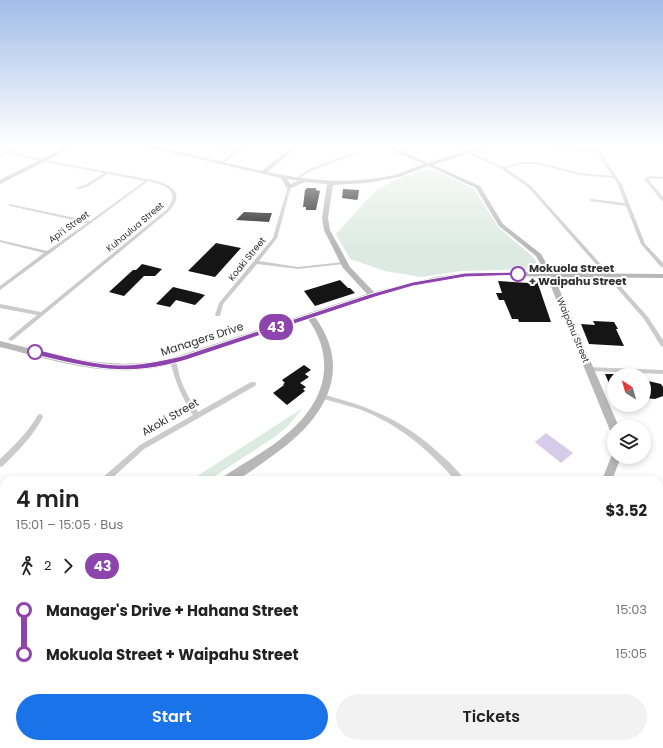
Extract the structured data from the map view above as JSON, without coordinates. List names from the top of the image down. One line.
{"streets":{"street":["Apiʻi Street","Kuhaulua Street","Koaki Street","Waipahu Street","Managers Drive","Akoki Street"]},"crossings":[["Apiʻi Street","Kuhaulua Street"],["Kuhaulua Street","Managers Drive"],["Waipahu Street","Managers Drive"]],"places":["Mokuola Street + Waipahu Street"],"lines":["bus line 43"],"north":"top left","page":{"on_map":"43","heading":["4 min","15:01 – 15:05 · Bus","$3.52"],"legs":["2","43"],"list":[{"name":"Manager's Drive + Hahana Street","value":"15:03"},{"name":"Mokuola Street + Waipahu Street","value":"15:05"}],"buttons":["Start","Tickets"]}}
